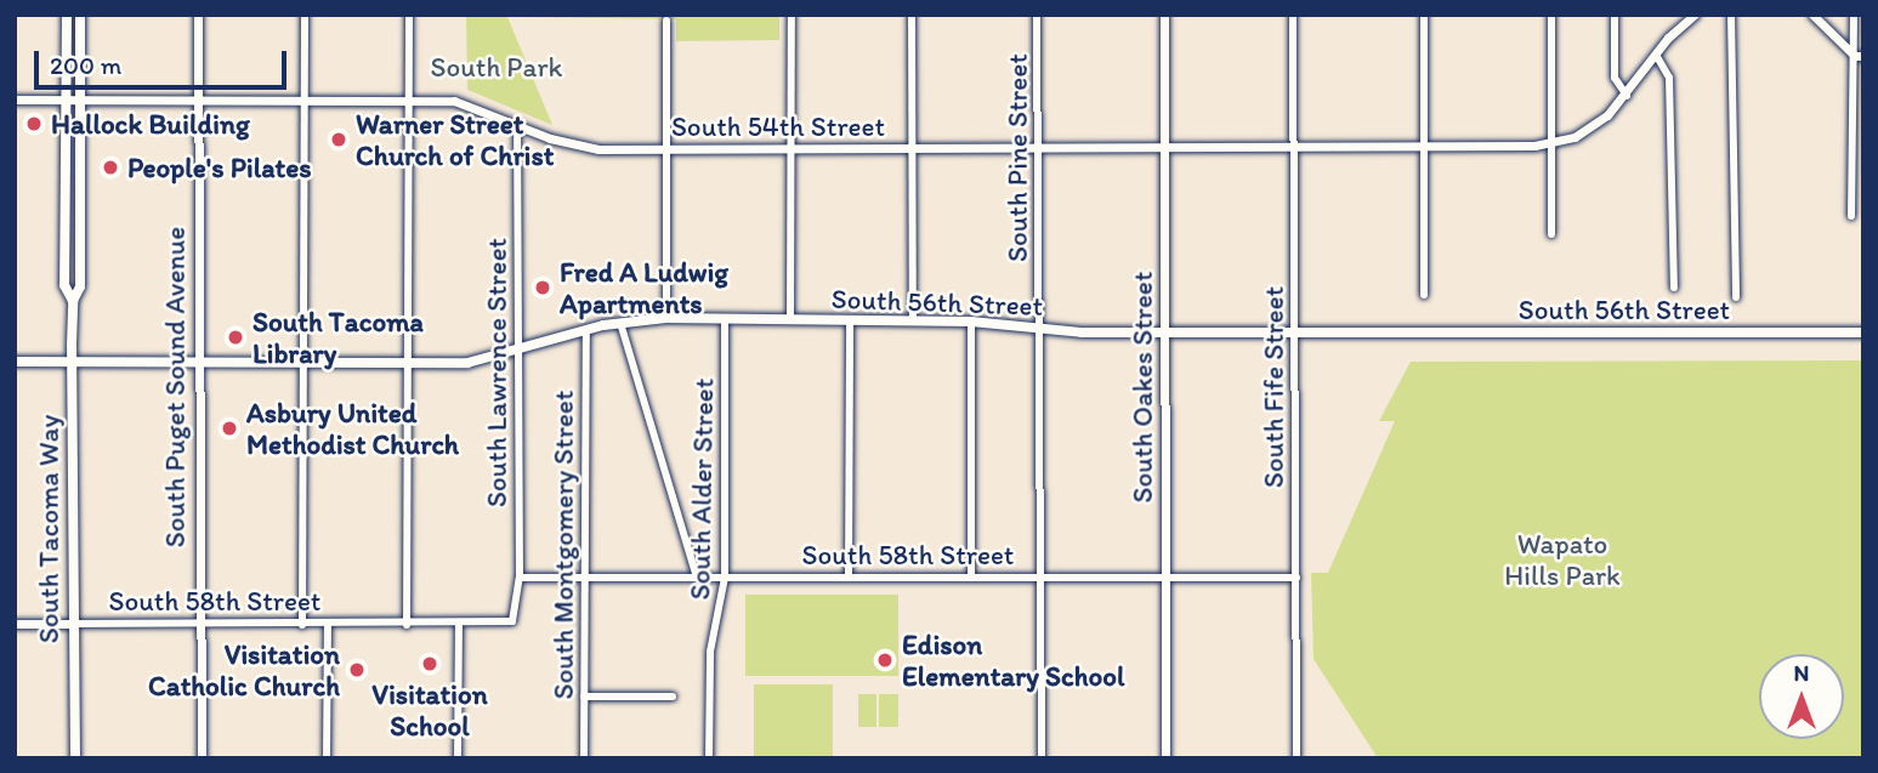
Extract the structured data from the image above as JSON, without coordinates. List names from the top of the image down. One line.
{"streets":{"main road":["South 56th Street","South Tacoma Way"],"street":["South 54th Street","South Pine Street","South Lawrence Street","South Puget Sound Avenue","South Oakes Street","South Fife Street","South Alder Street","South Montgomery Street","South 58th Street"]},"crossings":[["South 54th Street","South Pine Street"],["South 54th Street","South Lawrence Street"],["South 54th Street","South Puget Sound Avenue"],["South 54th Street","South Oakes Street"],["South 54th Street","South Fife Street"],["South 54th Street","South Tacoma Way"],["South Pine Street","South 56th Street"],["South Pine Street","South 58th Street"],["South 56th Street","South Lawrence Street"],["South 56th Street","South Puget Sound Avenue"],["South 56th Street","South Oakes Street"],["South 56th Street","South Fife Street"],["South 56th Street","South Alder Street"],["South 56th Street","South Tacoma Way"],["South 56th Street","South Montgomery Street"],["South Lawrence Street","South 58th Street"],["South Puget Sound Avenue","South 58th Street"],["South Oakes Street","South 58th Street"],["South Fife Street","South 58th Street"],["South Alder Street","South 58th Street"],["South Tacoma Way","South 58th Street"],["South Montgomery Street","South 58th Street"]],"parks":["South Park","Wapato Hills Park"],"places":["Hallock Building","Warner Street Church of Christ","People's Pilates","Fred A Ludwig Apartments","South Tacoma Library","Asbury United Methodist Church","Edison Elementary School","Visitation School","Visitation Catholic Church"],"scale_bar":"200 m","north":"top"}
